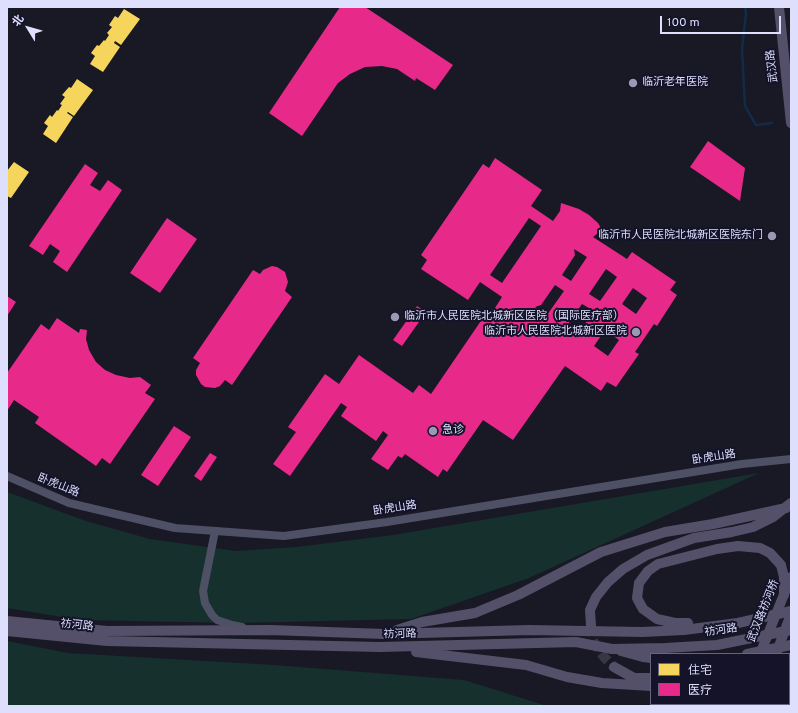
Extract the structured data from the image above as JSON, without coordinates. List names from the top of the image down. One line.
{"streets":{"main road":["武汉路","武汉路祊河桥","祊河路"],"street":["卧虎山路"]},"places":["临沂老年医院","临沂市人民医院北城新区医院·东门","临沂市人民医院北城新区医院（国际医疗部）","临沂市人民医院北城新区医院","急诊"],"legend":["住宅","医疗"],"scale_bar":"100 m","north":"top left"}
